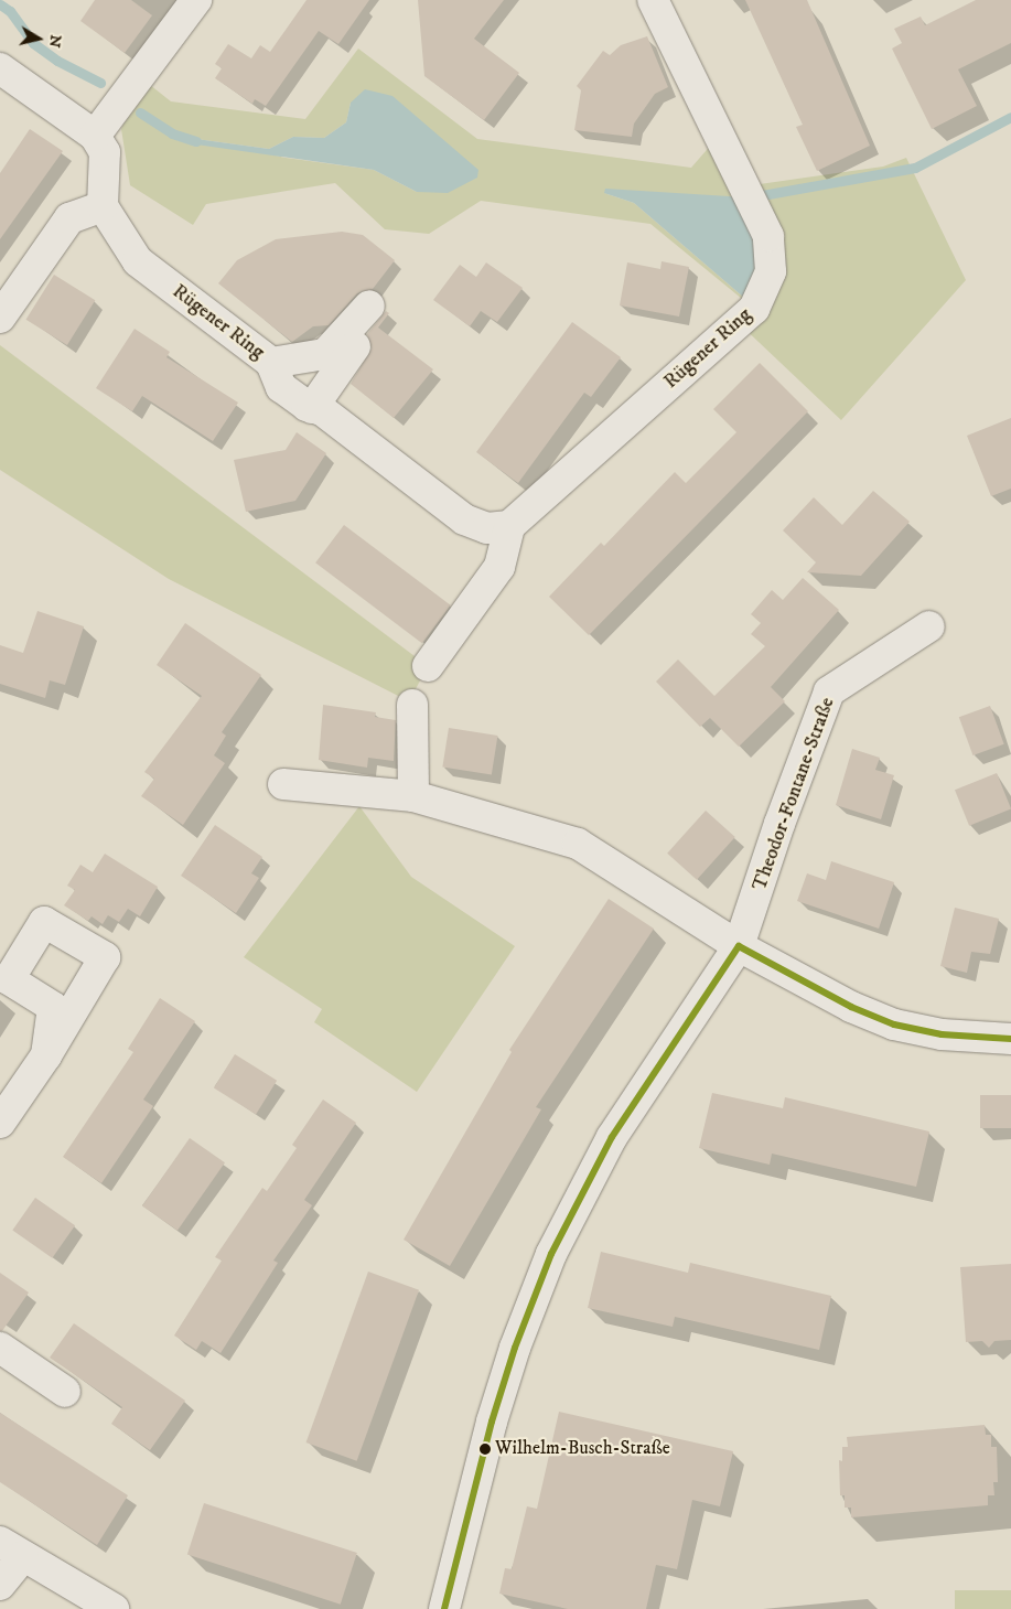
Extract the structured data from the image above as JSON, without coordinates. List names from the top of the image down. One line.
{"streets":{"street":["Rügener Ring","Theodor-Fontane-Straße"]},"places":["Wilhelm-Busch-Straße"],"north":"right"}
